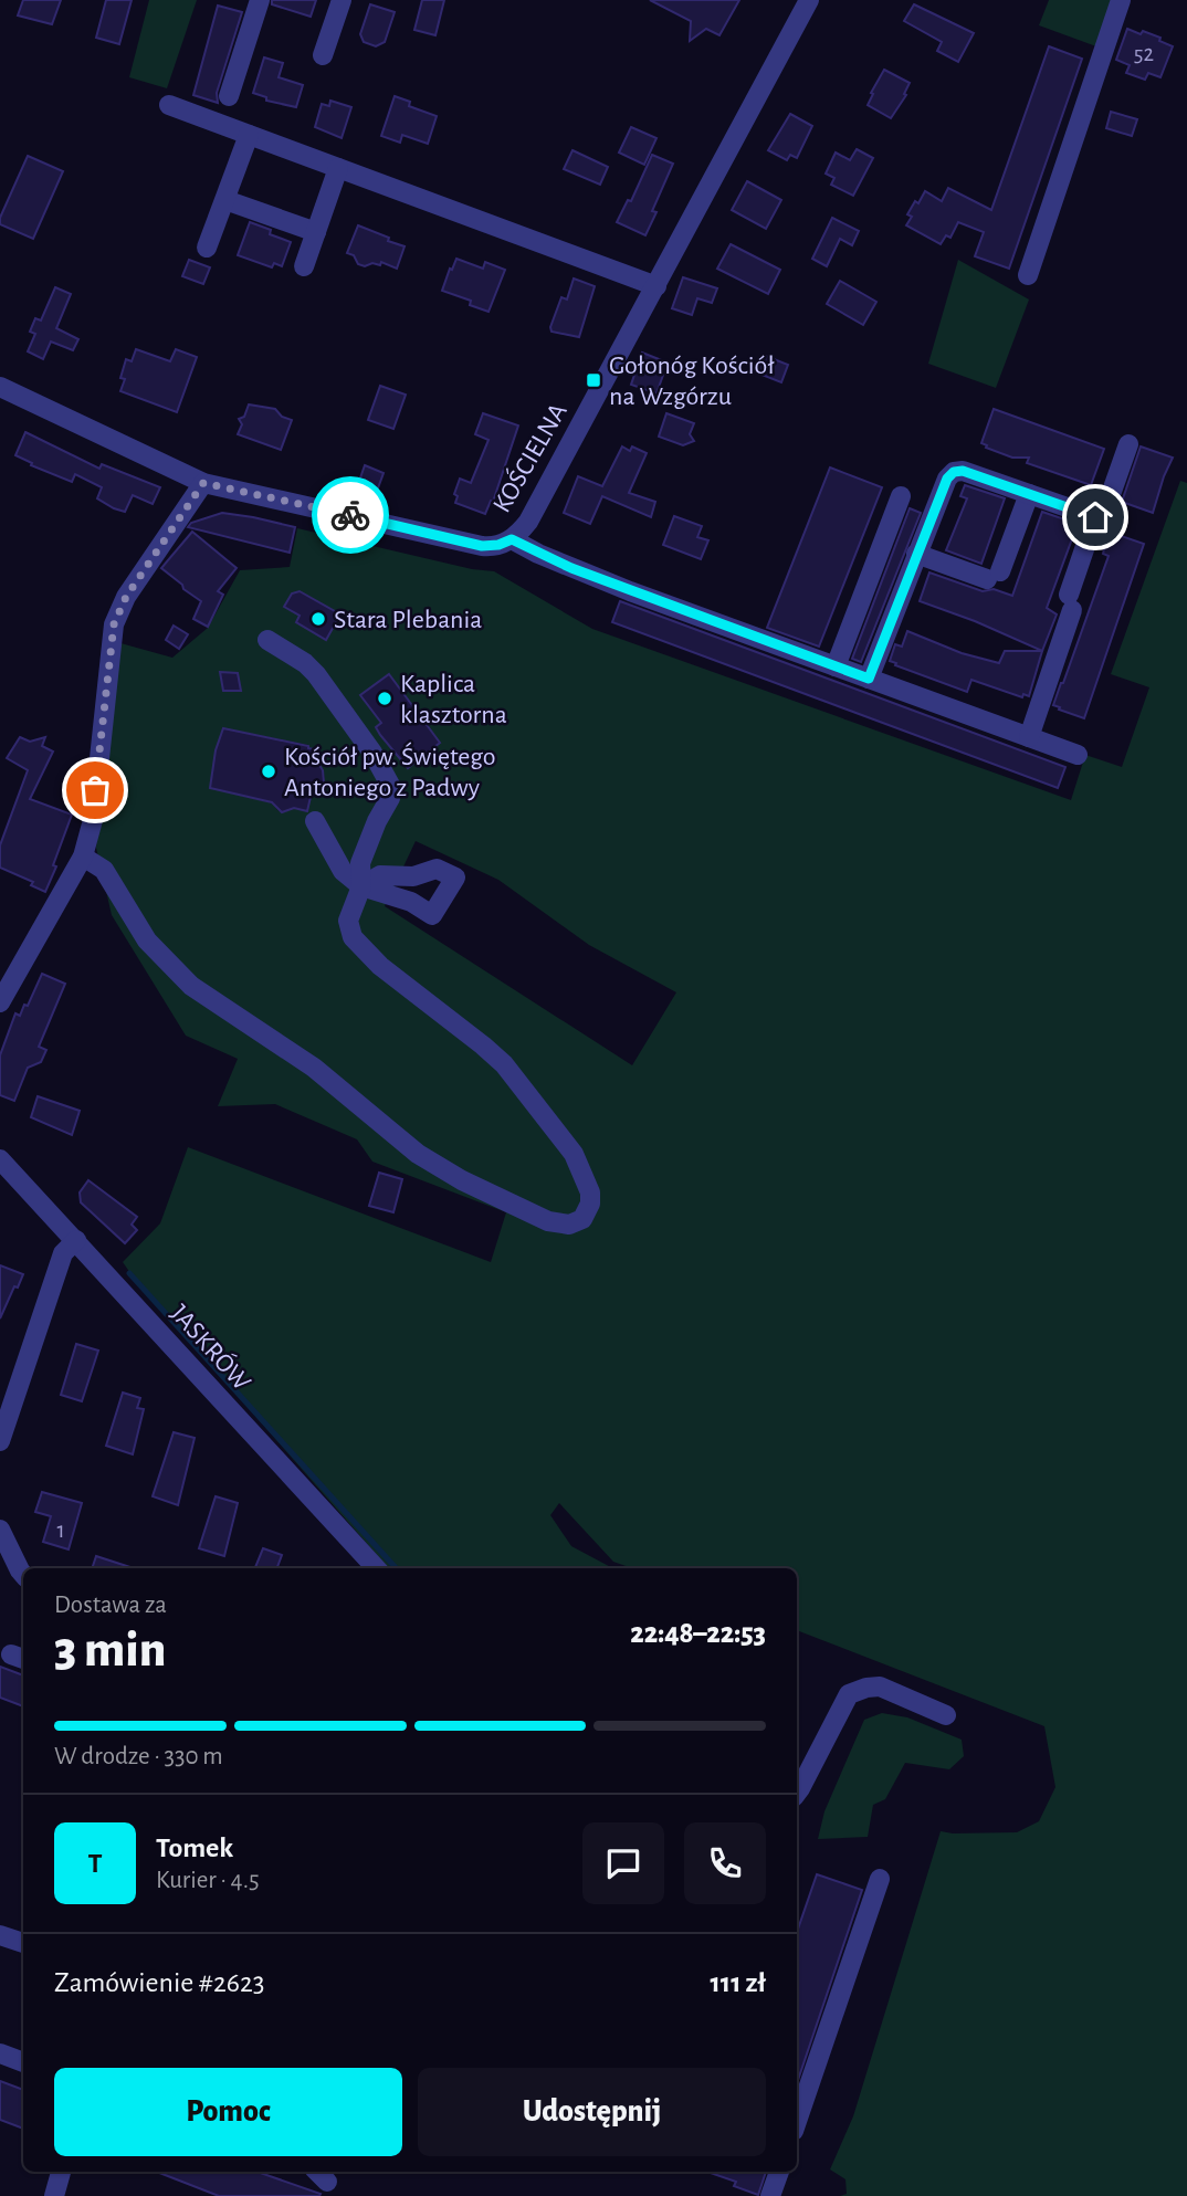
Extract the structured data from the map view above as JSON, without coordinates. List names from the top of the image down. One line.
{"streets":{"street":["KOŚCIELNA","JASKRÓW"]},"places":{"transit":["Gołonóg Kościół na Wzgórzu"],"other":["Stara Plebania","Kaplica klasztorna","Kościół pw. Świętego Antoniego z Padwy"]},"house_numbers":["52","1"],"page":{"heading":["3 min","Dostawa za","22:48–22:53"],"panel":["Tomek","Kurier · 4.5","Zamówienie #2623","111 zł"],"bar":"W drodze · 330 m","round":"T","buttons":["Pomoc","Udostępnij"]}}
